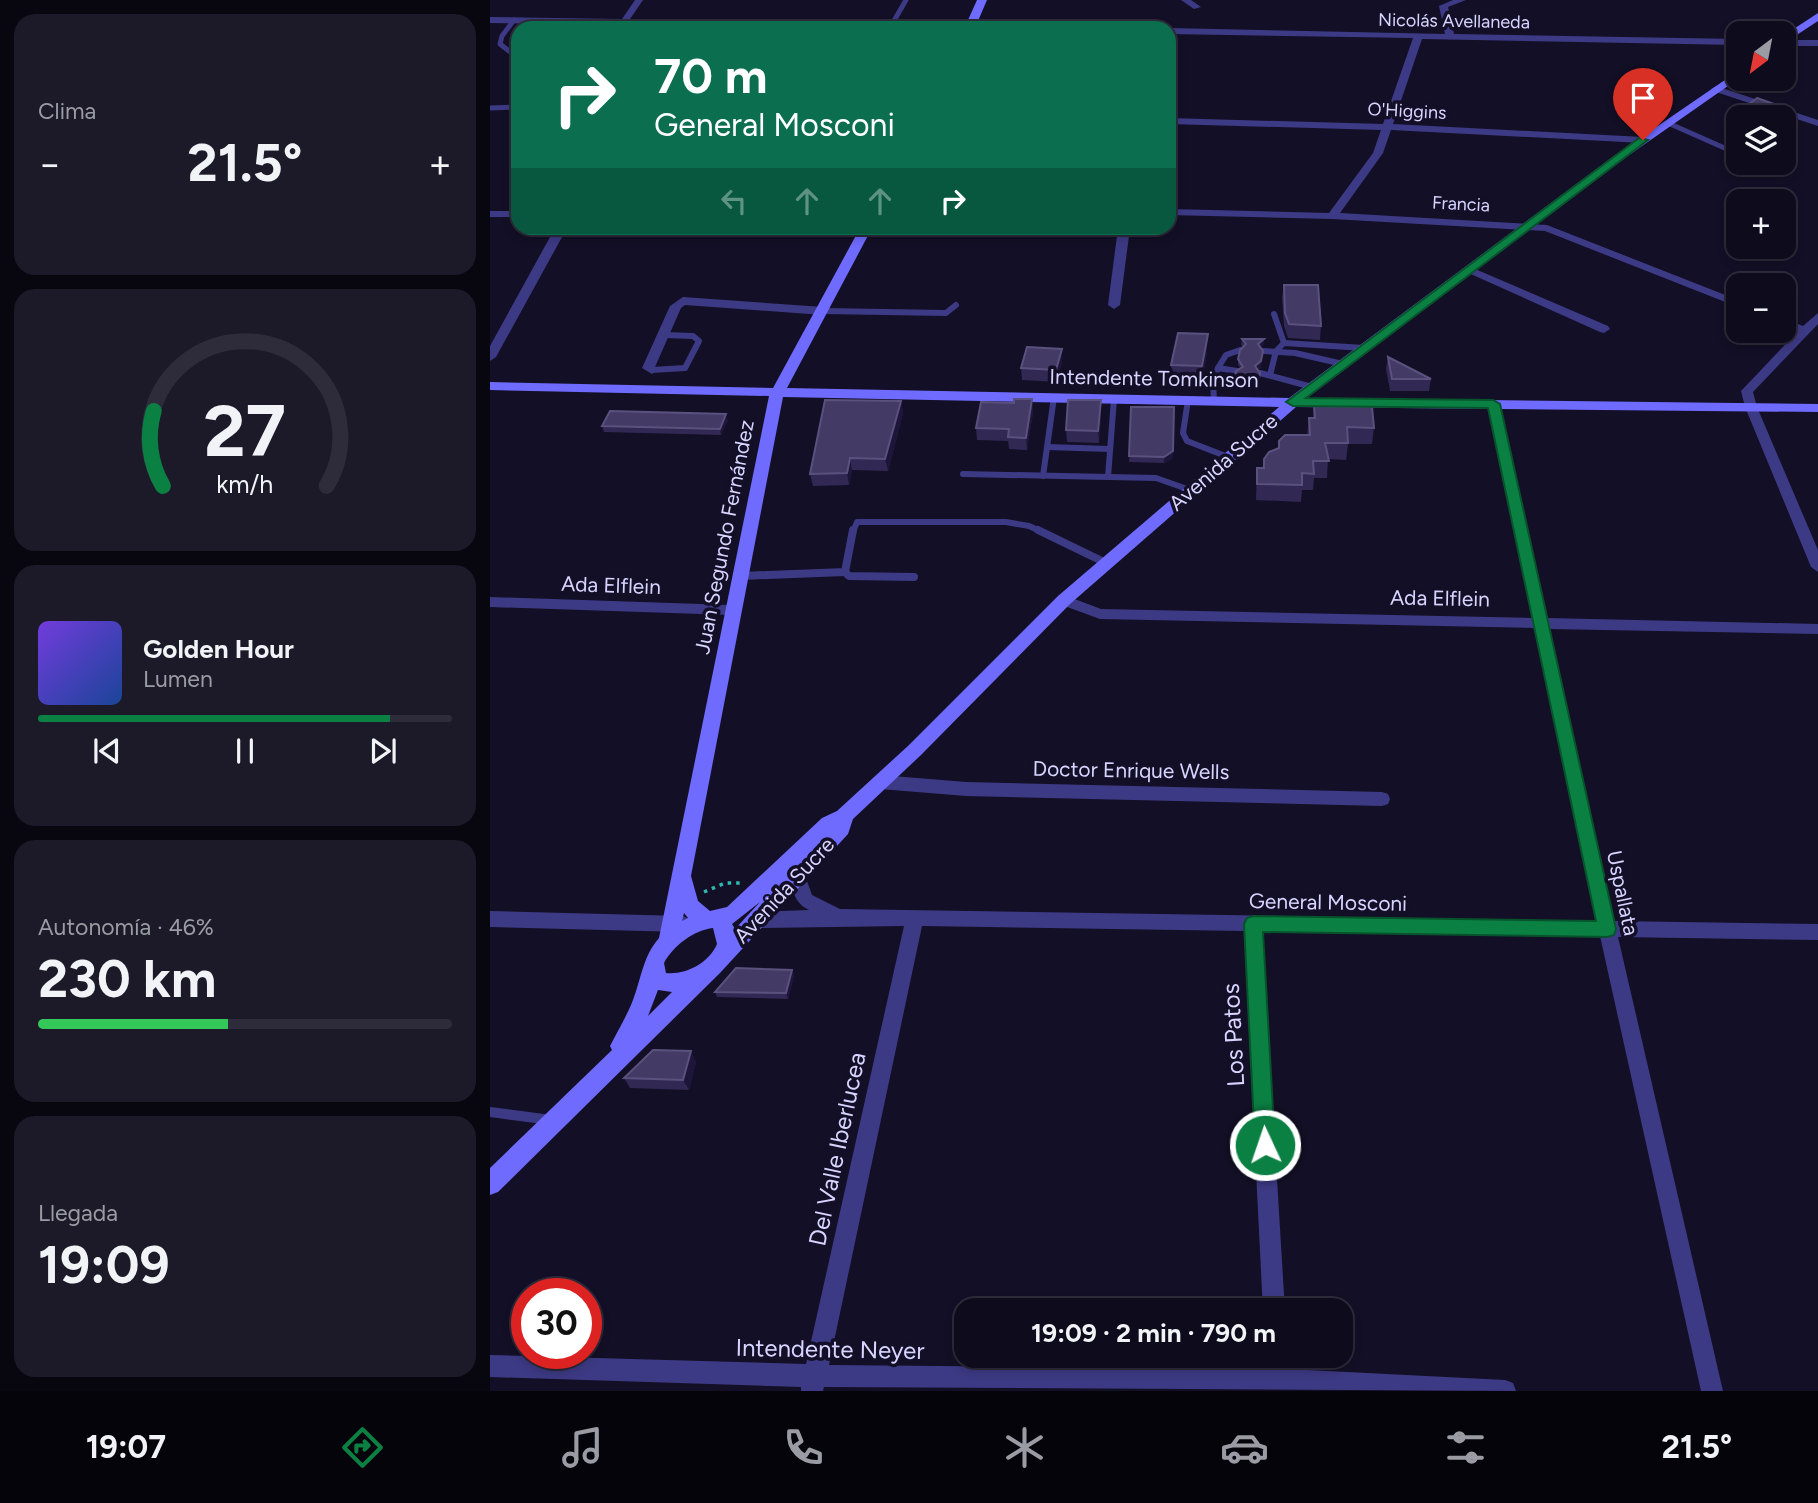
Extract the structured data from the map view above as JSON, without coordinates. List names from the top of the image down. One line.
{"streets":{"main road":["Intendente Tomkinson","Avenida Sucre","Juan Segundo Fernández"],"street":["Nicolás Avellaneda","O'Higgins","Francia","Ada Elflein","Doctor Enrique Wells","Uspallata","General Mosconi","Los Patos","Del Valle Iberlucea","Intendente Neyer"]},"crossings":[["O'Higgins","Avenida Sucre"],["Francia","Avenida Sucre"],["Intendente Tomkinson","Avenida Sucre"],["Intendente Tomkinson","Juan Segundo Fernández"],["Intendente Tomkinson","Uspallata"],["Avenida Sucre","Juan Segundo Fernández"],["Avenida Sucre","Ada Elflein"],["Avenida Sucre","Doctor Enrique Wells"],["Avenida Sucre","General Mosconi"],["Juan Segundo Fernández","Ada Elflein"],["Ada Elflein","Uspallata"],["Uspallata","General Mosconi"],["General Mosconi","Los Patos"],["General Mosconi","Del Valle Iberlucea"],["Del Valle Iberlucea","Intendente Neyer"]],"north":"bottom left","page":{"tile":["Clima",["Autonomía · 46%","230 km"],["Llegada","19:09"]],"map_buttons":["+","−"],"turn":["70 m","General Mosconi"],"heat":["−","21.5°","+"],"song":["Golden Hour","Lumen"],"limit":"30","trip":"19:09 · 2 min · 790 m","tabs":["19:07","21.5°"],"gauge":["27","km/h"]}}
